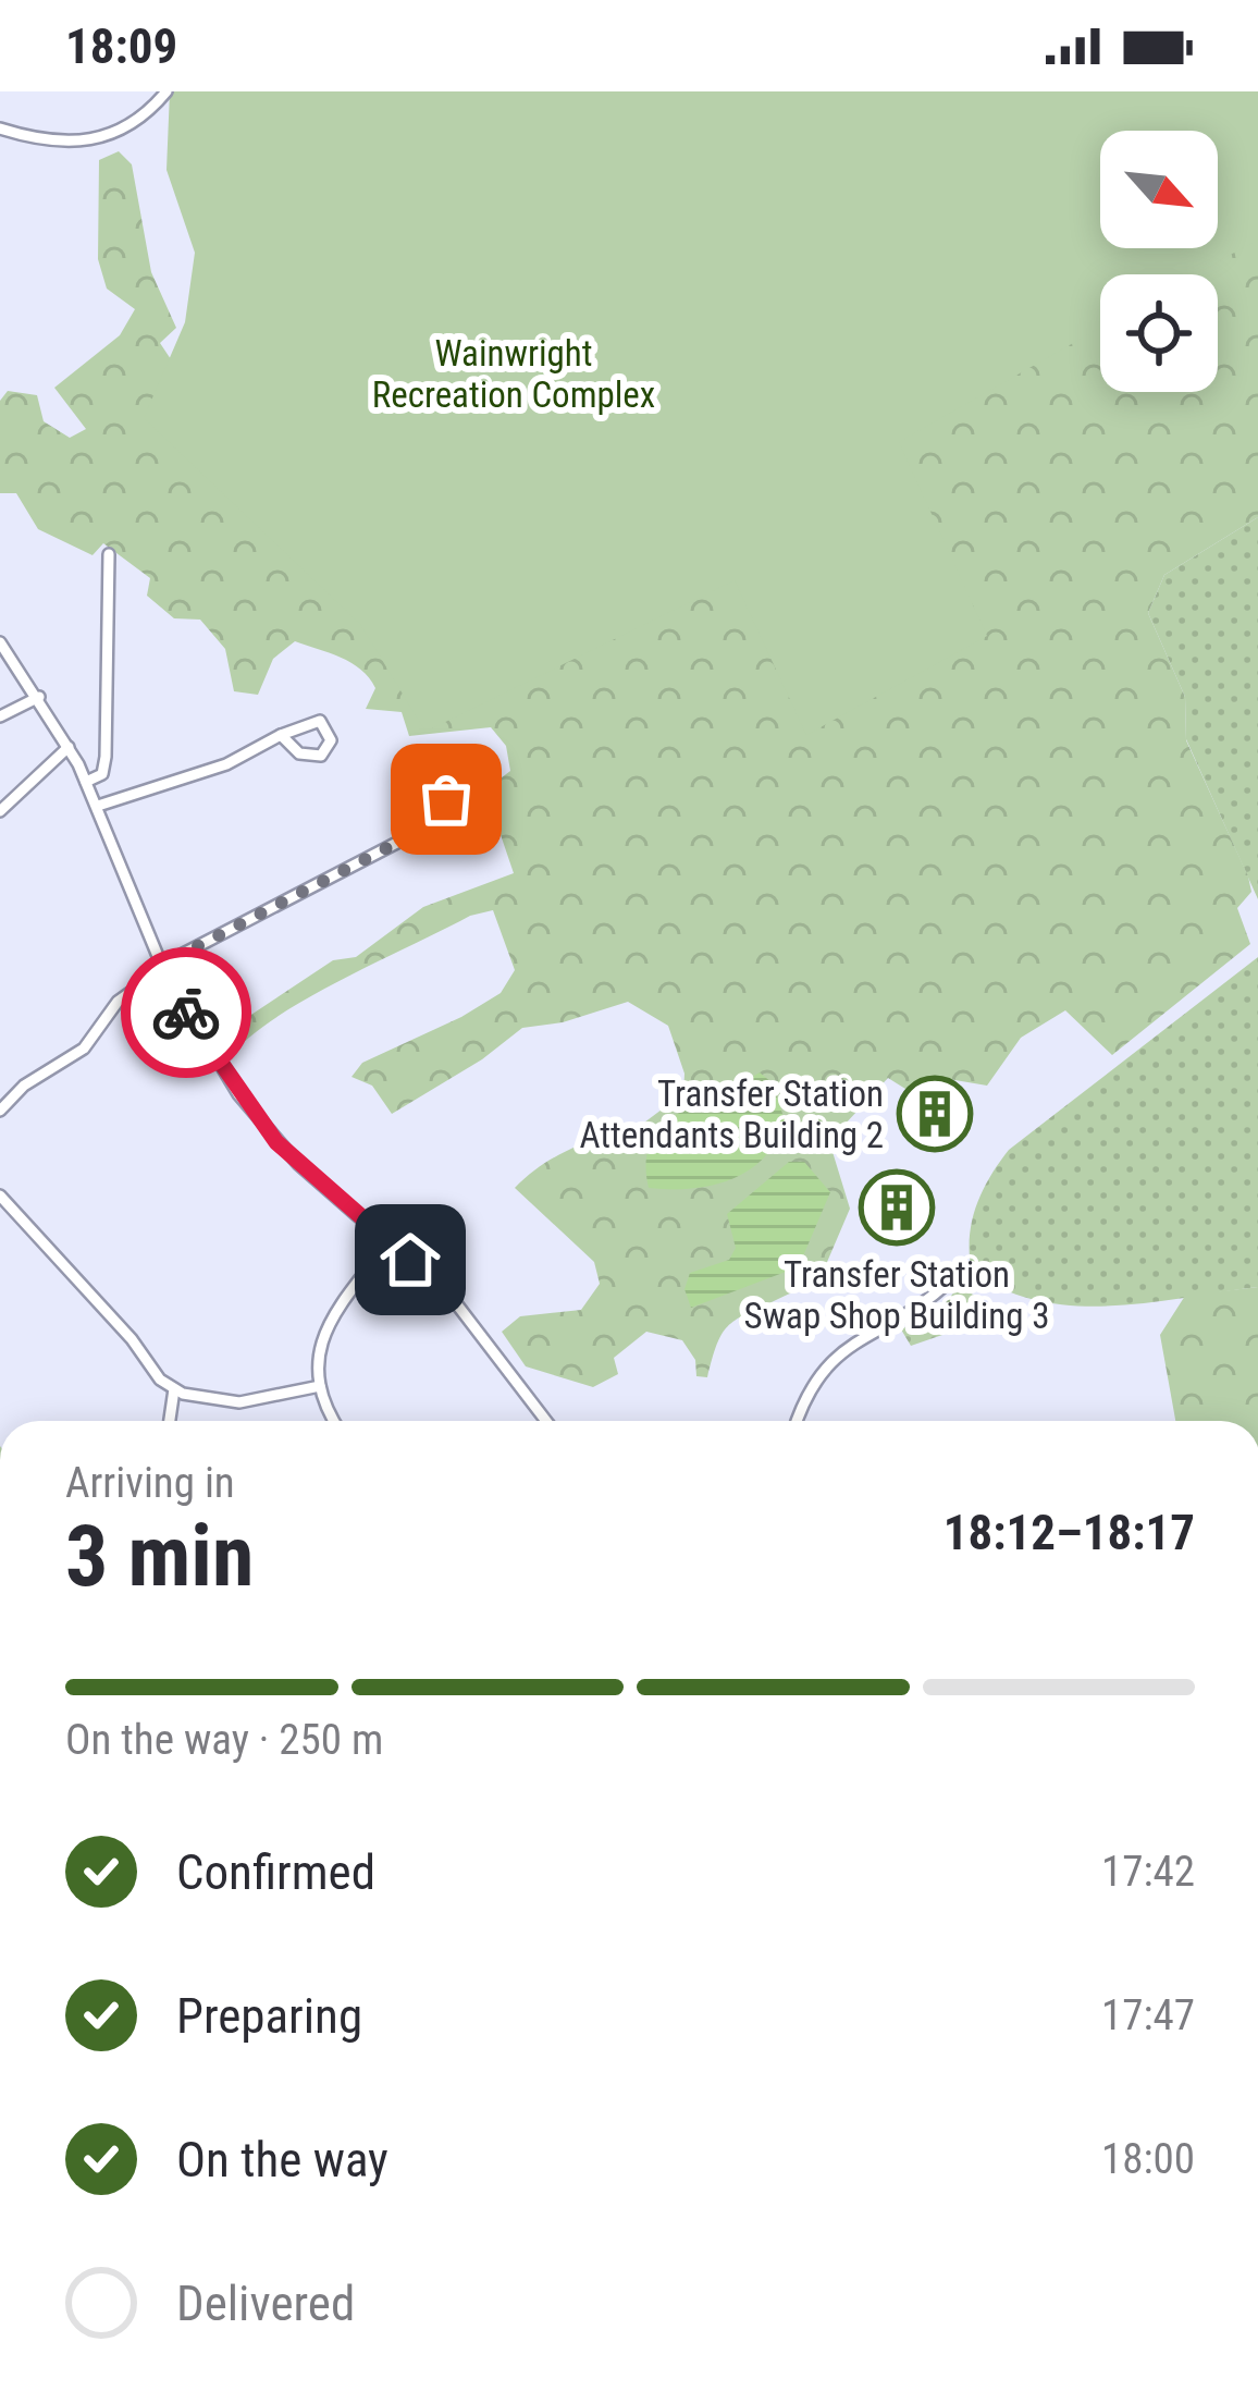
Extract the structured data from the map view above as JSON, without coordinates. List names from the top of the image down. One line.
{"parks":["Wainwright Recreation Complex"],"places":{"building":["Transfer Station Attendants Building 2","Transfer Station Swap Shop Building 3"]},"north":"bottom right","page":{"status":"18:09","heading":["3 min","Arriving in","18:12–18:17"],"bar":"On the way · 250 m","list":[["Confirmed","17:42"],["Preparing","17:47"],["On the way","18:00"],"Delivered"]}}
